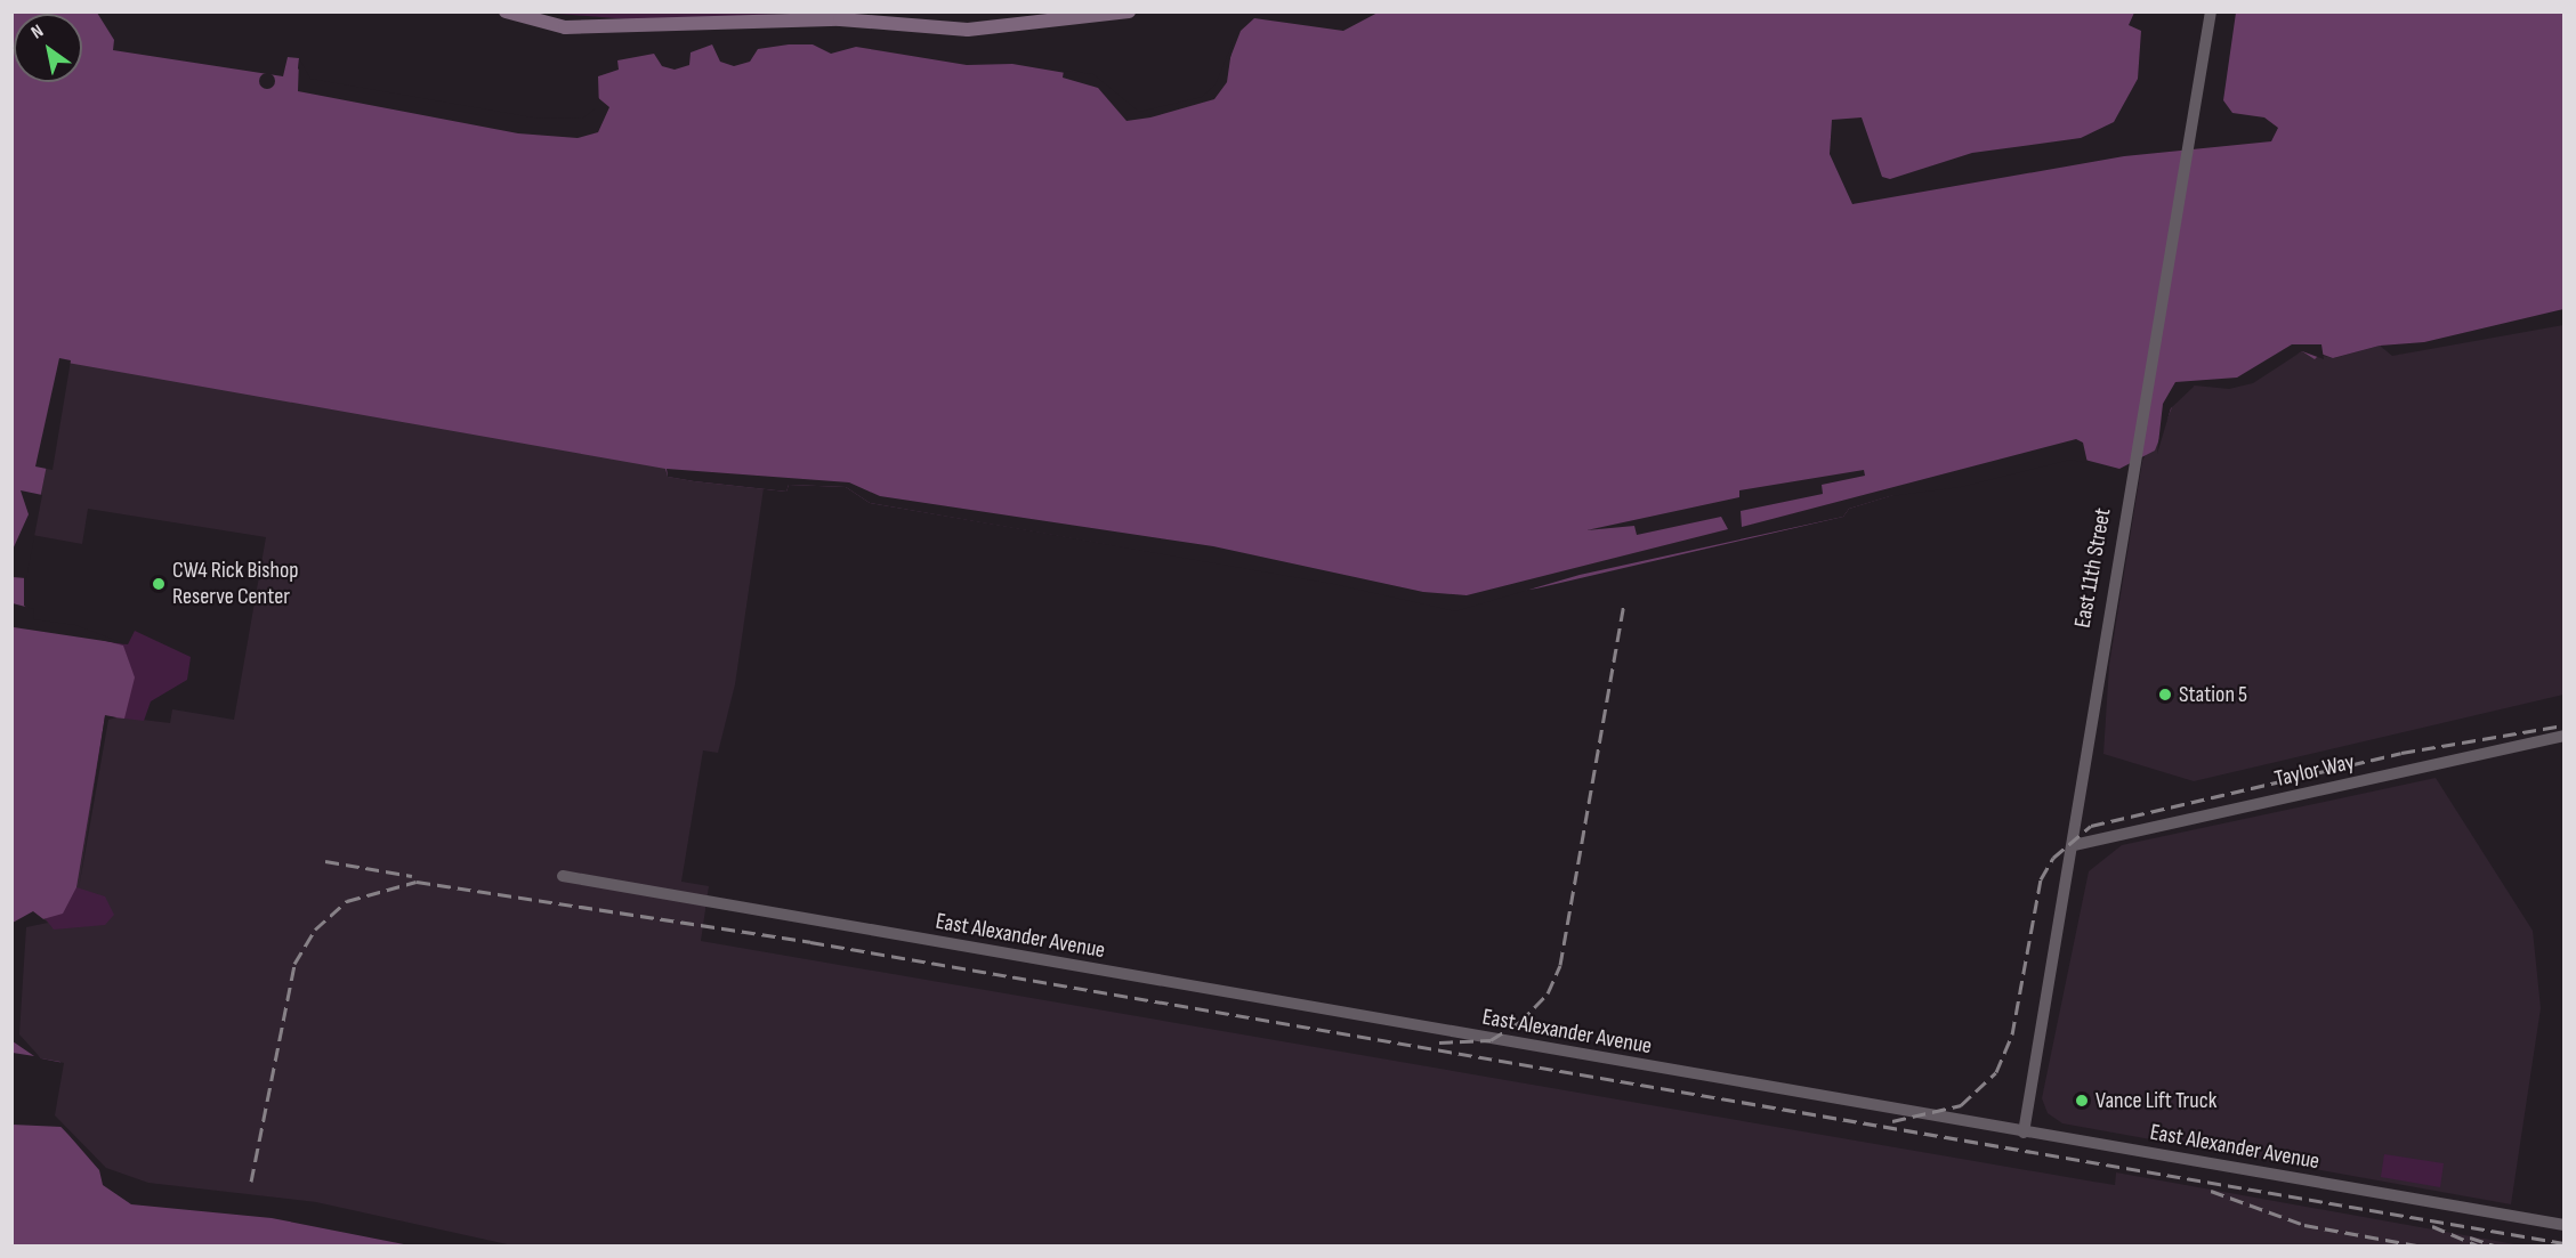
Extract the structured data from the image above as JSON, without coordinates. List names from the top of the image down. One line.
{"streets":{"street":["East 11th Street","Taylor Way","East Alexander Avenue"]},"crossings":[["East 11th Street","Taylor Way"],["East 11th Street","East Alexander Avenue"]],"places":["CW4 Rick Bishop Reserve Center","Station 5","Vance Lift Truck"],"north":"top left"}
